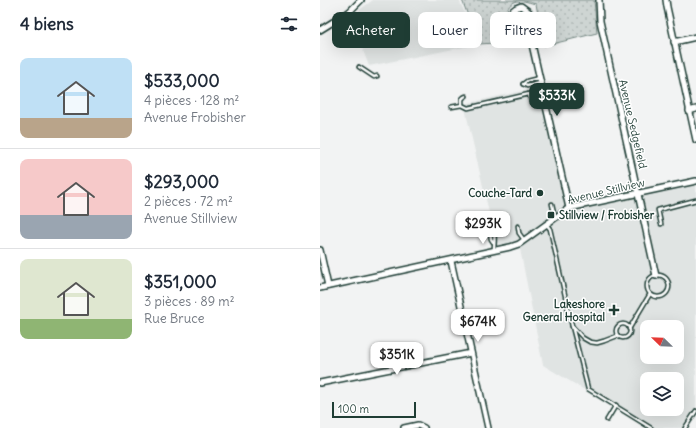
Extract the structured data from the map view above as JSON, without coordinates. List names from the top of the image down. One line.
{"streets":{"street":["Avenue Sedgefield","Avenue Stillview"]},"crossings":[["Avenue Sedgefield","Avenue Stillview"]],"places":{"other":["Couche-Tard"],"transit":["Stillview / Frobisher"],"health":["Lakeshore General Hospital"]},"scale_bar":"100 m","north":"top left","page":{"heading":"4 biens","chip":["Acheter","Louer","Filtres"],"list":[{"name":"$533,000","note":"4 pièces · 128 m² · Avenue Frobisher"},{"name":"$293,000","note":"2 pièces · 72 m² · Avenue Stillview"},{"name":"$351,000","note":"3 pièces · 89 m² · Rue Bruce"}],"price":["$533K","$293K","$674K","$351K"],"scale":"100 m"}}
